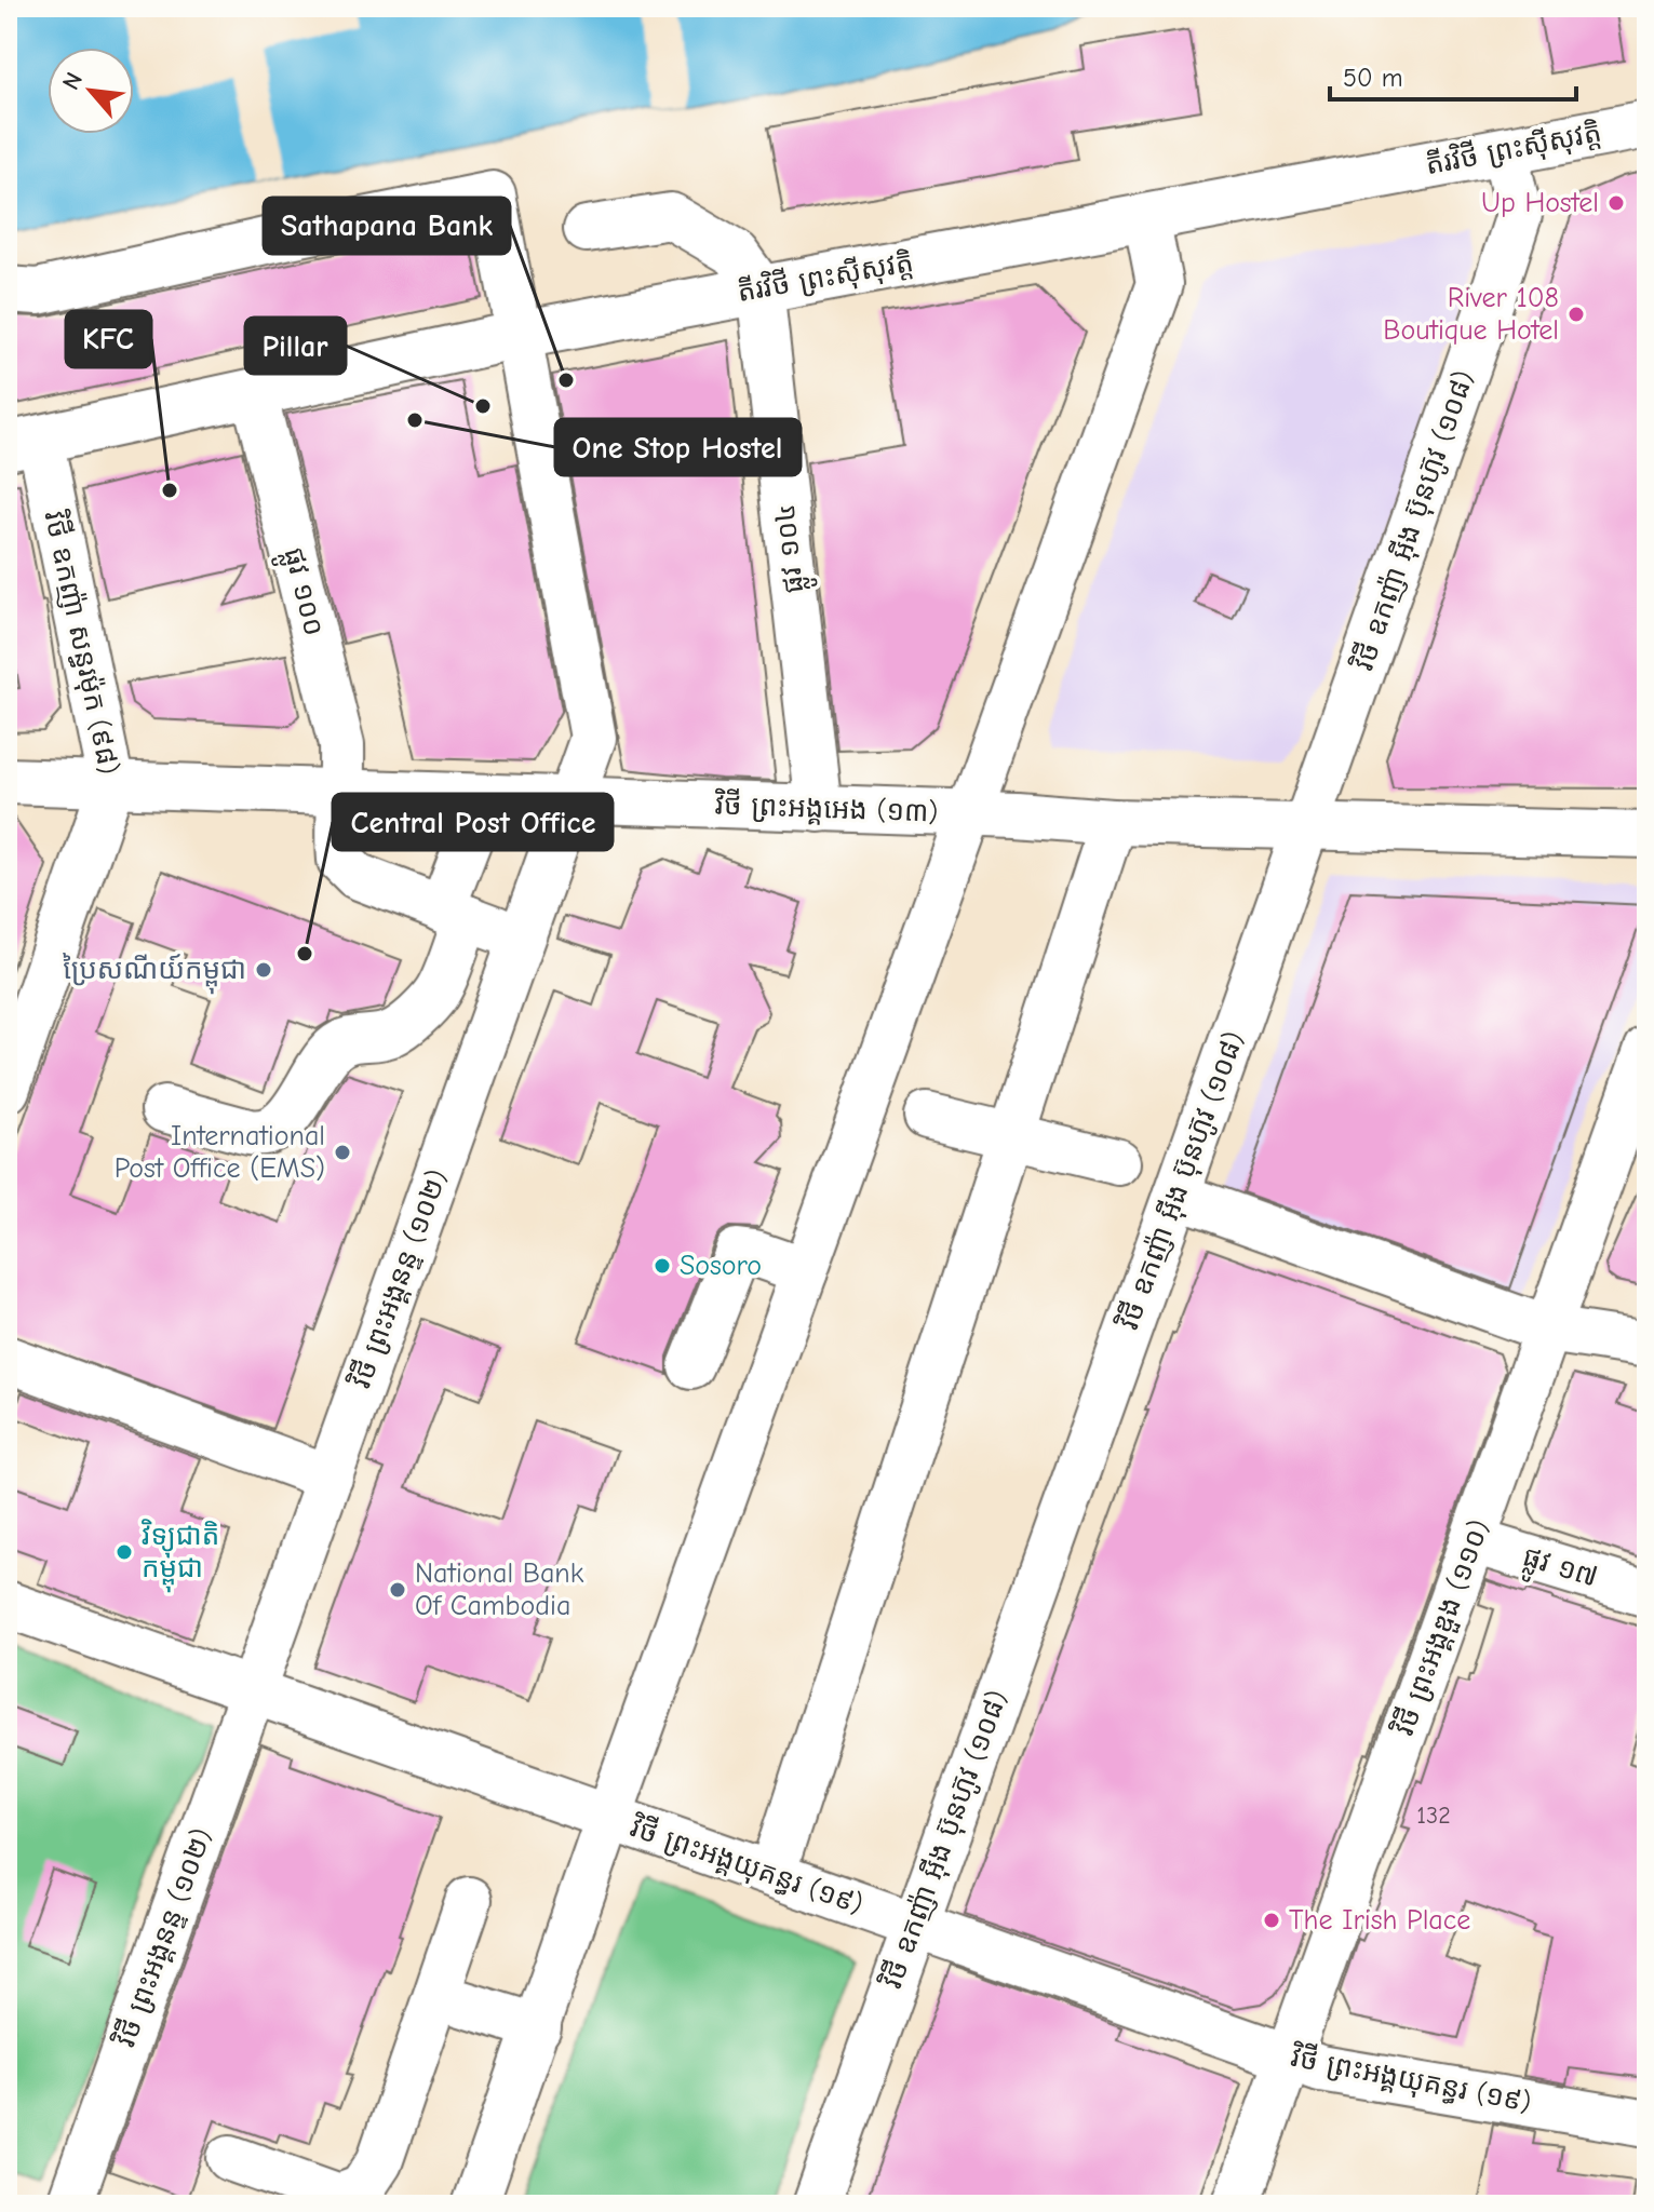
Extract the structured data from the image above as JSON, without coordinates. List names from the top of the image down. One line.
{"streets":{"main road":["តីរវិថី ព្រះស៊ីសុវត្តិ"],"street":["វិថី ឧកញ៉ា អ៊ីង ប៊ុនហ៊ូវ (១០៨)","ផ្លូវ ១០៤","ផ្លូវ ១០០","វិថី ឧកញ៉ា សន្ធរម៉ុក (៩៨)","វិថី ព្រះអង្គអេង (១៣)","វិថី ព្រះអង្គនន្ទ (១០២)","ផ្លូវ ១៧","វិថី ព្រះអង្គឌួង (១១០)","វិថី ព្រះអង្គយុគន្ធរ (១៩)"]},"crossings":[["តីរវិថី ព្រះស៊ីសុវត្តិ","វិថី ឧកញ៉ា អ៊ីង ប៊ុនហ៊ូវ (១០៨)"],["តីរវិថី ព្រះស៊ីសុវត្តិ","ផ្លូវ ១០៤"],["តីរវិថី ព្រះស៊ីសុវត្តិ","ផ្លូវ ១០០"],["តីរវិថី ព្រះស៊ីសុវត្តិ","វិថី ឧកញ៉ា សន្ធរម៉ុក (៩៨)"],["តីរវិថី ព្រះស៊ីសុវត្តិ","វិថី ព្រះអង្គនន្ទ (១០២)"],["វិថី ឧកញ៉ា អ៊ីង ប៊ុនហ៊ូវ (១០៨)","វិថី ព្រះអង្គអេង (១៣)"],["វិថី ឧកញ៉ា អ៊ីង ប៊ុនហ៊ូវ (១០៨)","វិថី ព្រះអង្គយុគន្ធរ (១៩)"],["ផ្លូវ ១០៤","វិថី ព្រះអង្គអេង (១៣)"],["ផ្លូវ ១០០","វិថី ព្រះអង្គអេង (១៣)"],["ផ្លូវ ១០០","វិថី ព្រះអង្គនន្ទ (១០២)"],["វិថី ឧកញ៉ា សន្ធរម៉ុក (៩៨)","វិថី ព្រះអង្គអេង (១៣)"],["វិថី ព្រះអង្គអេង (១៣)","វិថី ព្រះអង្គនន្ទ (១០២)"],["វិថី ព្រះអង្គនន្ទ (១០២)","វិថី ព្រះអង្គយុគន្ធរ (១៩)"],["ផ្លូវ ១៧","វិថី ព្រះអង្គឌួង (១១០)"],["វិថី ព្រះអង្គឌួង (១១០)","វិថី ព្រះអង្គយុគន្ធរ (១៩)"]],"places":["Up Hostel","River 108 Boutique Hotel","Sathapana Bank","Pillar","One Stop Hostel","KFC","Central Post Office","ប្រៃសណីយ៍កម្ពុជា","International Post Office (EMS)","Sosoro","វិទ្យុជាតិ កម្ពុជា","National Bank Of Cambodia","The Irish Place"],"house_numbers":["132"],"scale_bar":"50 m","north":"top left"}
